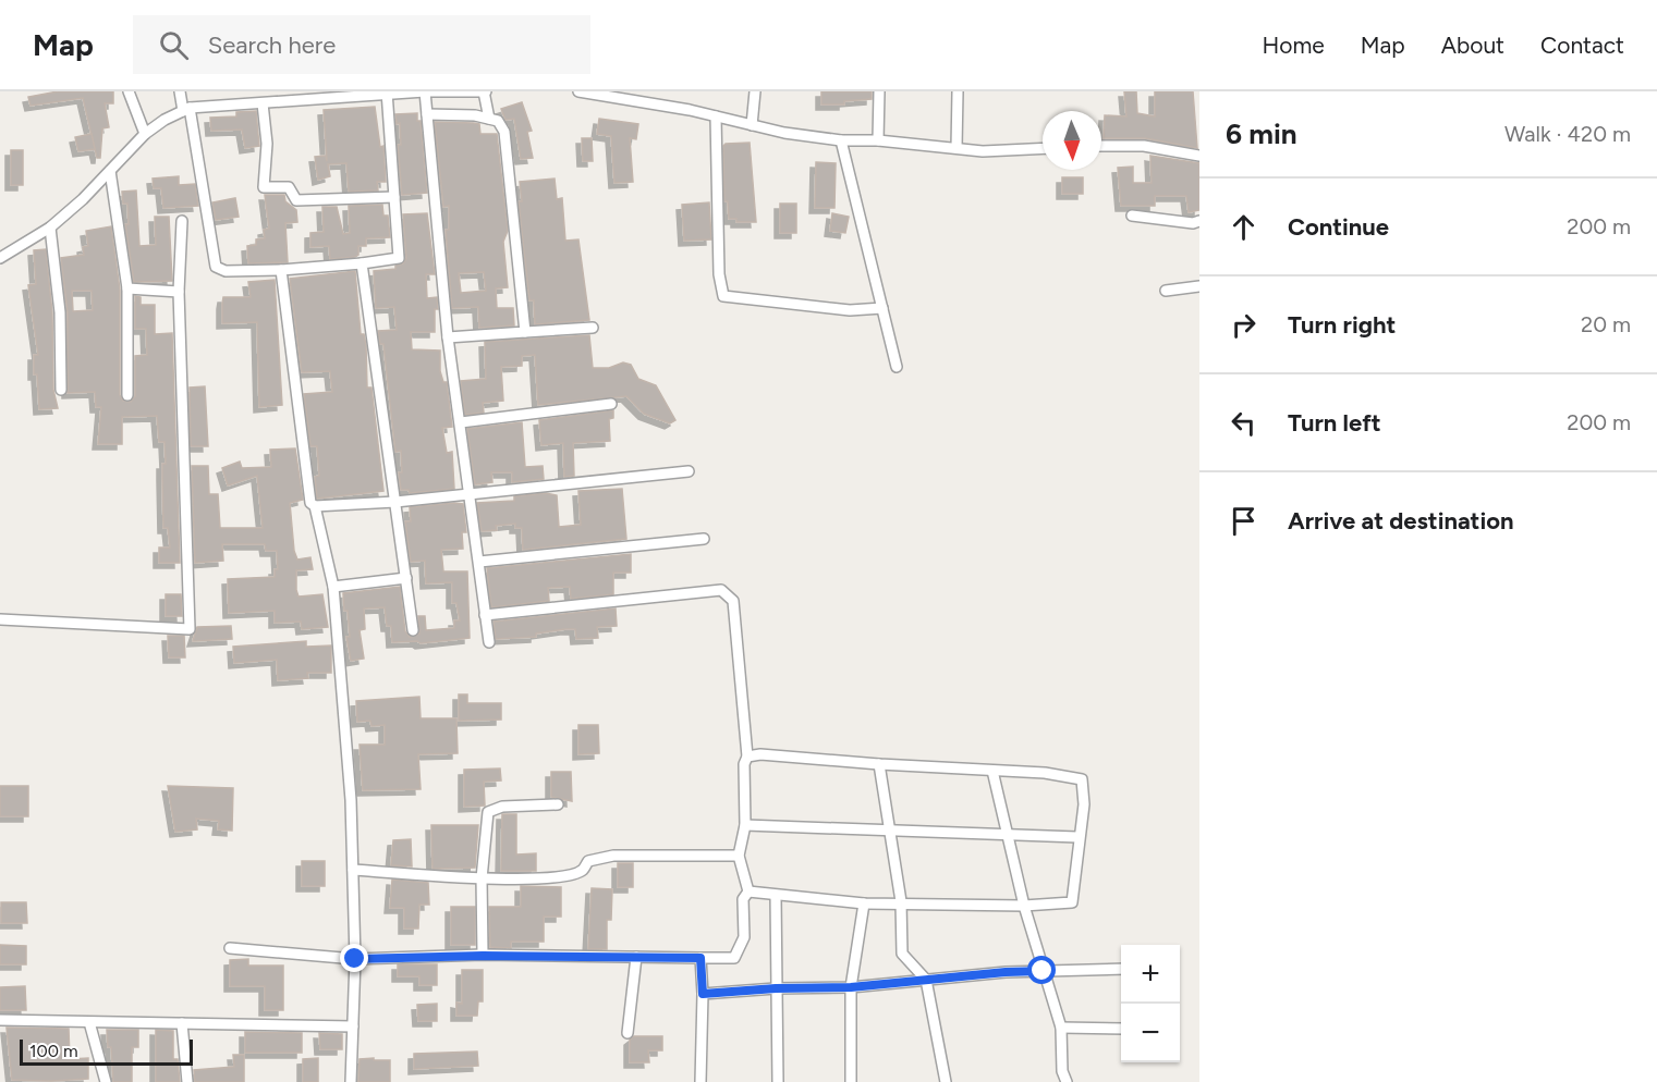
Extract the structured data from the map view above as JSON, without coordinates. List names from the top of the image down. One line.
{"scale_bar":"100 m","north":"bottom","page":{"header":"Map","search":"Search here","nav":["Home","Map","About","Contact"],"heading":["6 min","Walk · 420 m"],"list":[["Continue","200 m"],["Turn right","20 m"],["Turn left","200 m"],"Arrive at destination"],"map_buttons":["+","−"],"scale":"100 m"}}
